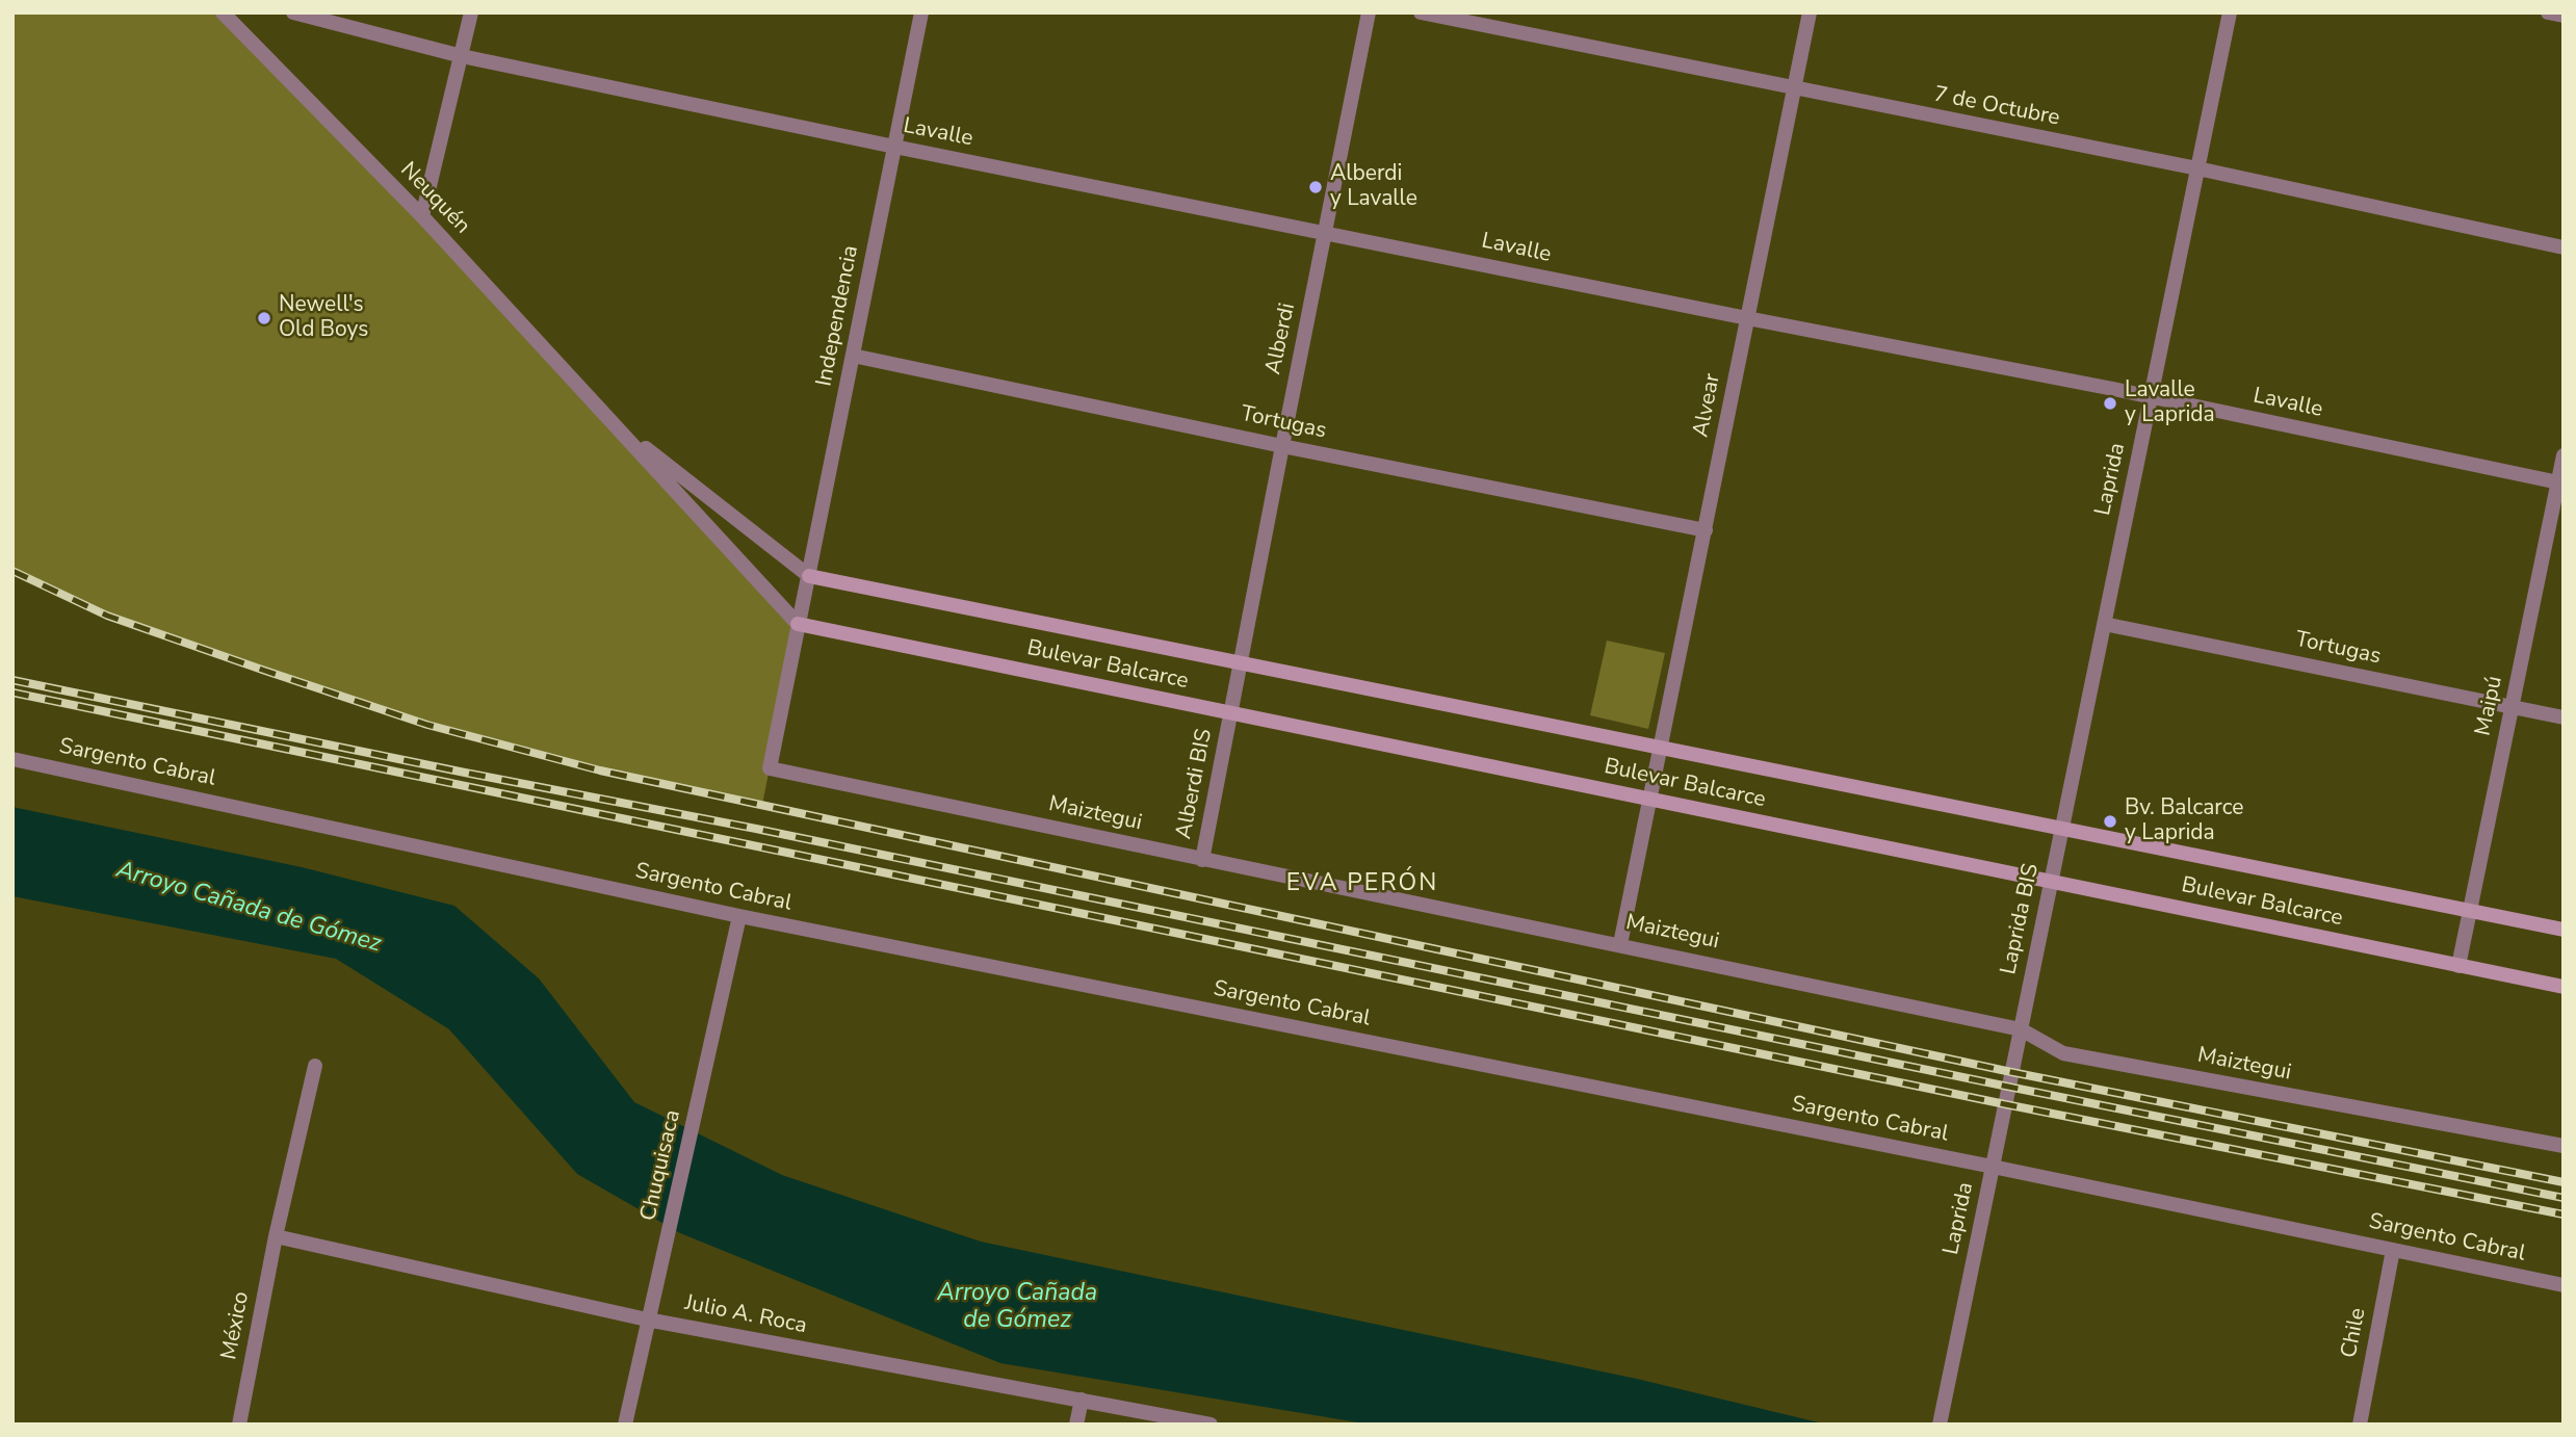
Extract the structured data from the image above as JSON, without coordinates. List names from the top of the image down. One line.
{"streets":{"main road":["Bulevar Balcarce"],"street":["7 de Octubre","Lavalle","Neuquén","Independencia","Alberdi","Alvear","Tortugas","Laprida","Maipú","Sargento Cabral","Alberdi BIS","Maiztegui","Laprida BIS","Chuquisaca","Julio A. Roca","México","Chile"]},"crossings":[["7 de Octubre","Alvear"],["7 de Octubre","Laprida"],["Lavalle","Independencia"],["Lavalle","Alberdi"],["Lavalle","Alvear"],["Lavalle","Laprida"],["Lavalle","Maipú"],["Neuquén","Independencia"],["Neuquén","Bulevar Balcarce"],["Independencia","Tortugas"],["Independencia","Bulevar Balcarce"],["Independencia","Maiztegui"],["Alberdi","Tortugas"],["Alberdi","Bulevar Balcarce"],["Alberdi","Alberdi BIS"],["Alvear","Tortugas"],["Alvear","Bulevar Balcarce"],["Alvear","Maiztegui"],["Tortugas","Laprida"],["Tortugas","Maipú"],["Laprida","Bulevar Balcarce"],["Laprida","Sargento Cabral"],["Laprida","Maiztegui"],["Laprida","Laprida BIS"],["Bulevar Balcarce","Maipú"],["Bulevar Balcarce","Alberdi BIS"],["Bulevar Balcarce","Laprida BIS"],["Sargento Cabral","Chuquisaca"],["Sargento Cabral","Chile"],["Alberdi BIS","Maiztegui"],["Maiztegui","Laprida BIS"],["Chuquisaca","Julio A. Roca"],["Julio A. Roca","México"]],"districts":["EVA PERÓN"],"water":["Arroyo Cañada de Gómez"],"places":["Alberdi y Lavalle","Newell's Old Boys","Lavalle y Laprida","Bv. Balcarce y Laprida"]}
